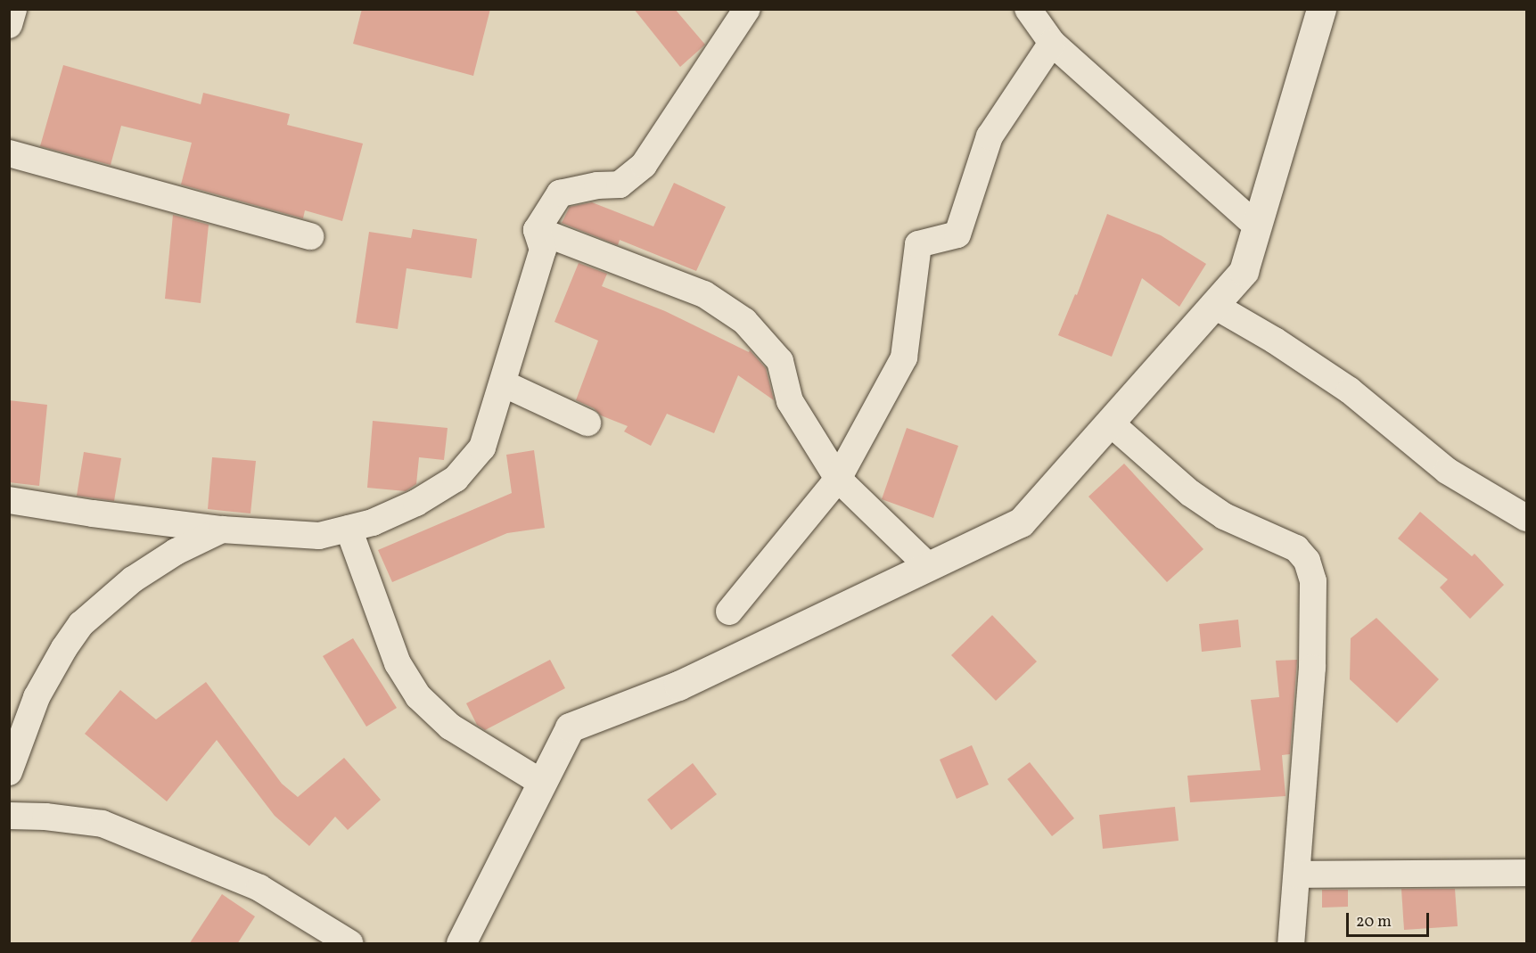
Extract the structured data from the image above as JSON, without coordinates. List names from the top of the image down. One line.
{"scale_bar":"20 m"}
